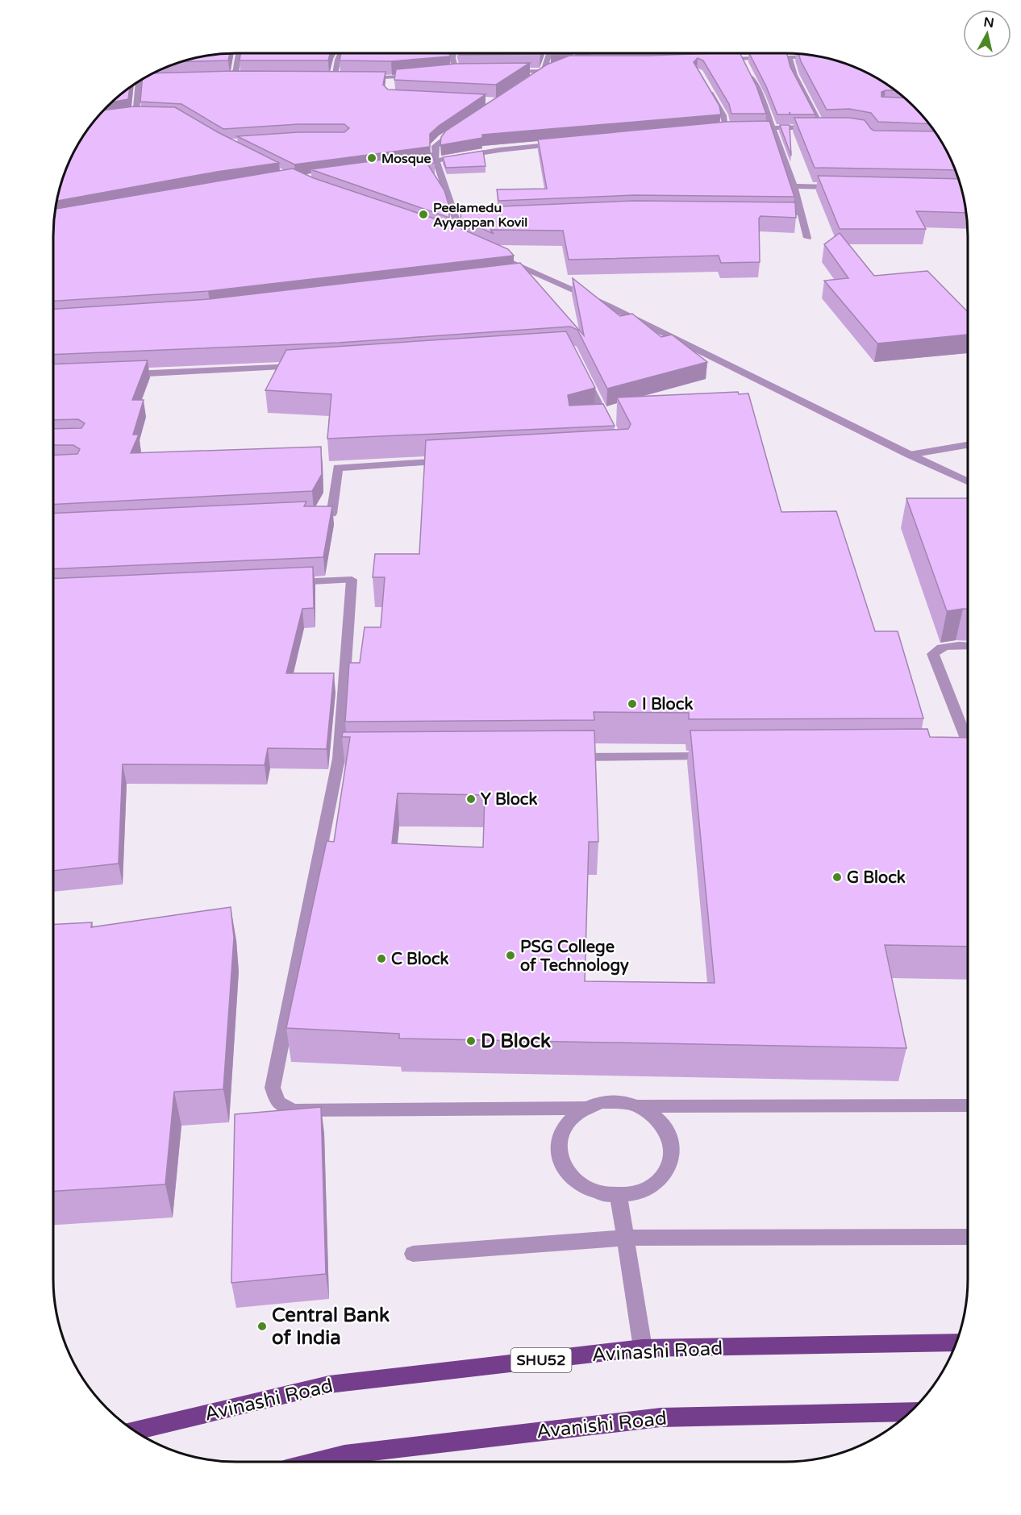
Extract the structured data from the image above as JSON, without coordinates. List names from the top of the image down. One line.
{"streets":{"main road":["Avinashi Road","SHU52","Avanishi Road"]},"places":["Mosque","Peelamedu Ayyappan Kovil","I Block","Y Block","G Block","PSG College of Technology","C Block","D Block","Central Bank of India"],"north":"top"}
